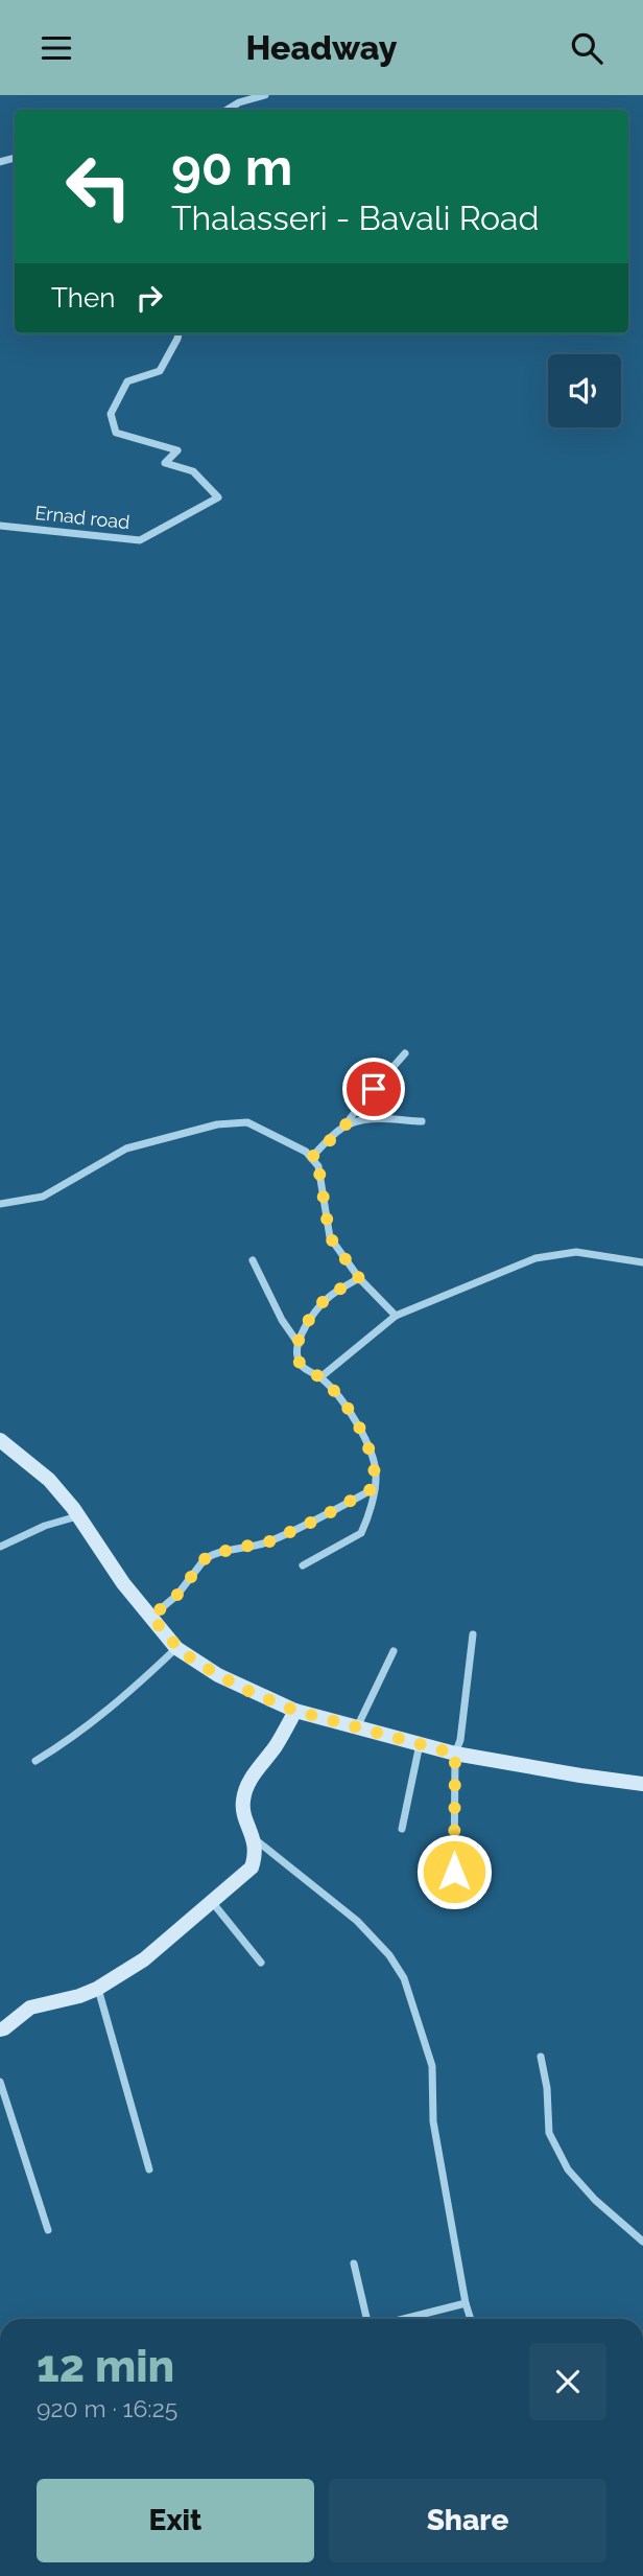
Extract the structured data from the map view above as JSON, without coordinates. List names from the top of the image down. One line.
{"streets":{"street":["Ernad road"]},"page":{"header":"Headway","turn":["90 m","Thalasseri - Bavali Road"],"then":"Then","heading":["12 min","920 m · 16:25"],"buttons":["Exit","Share"]}}
